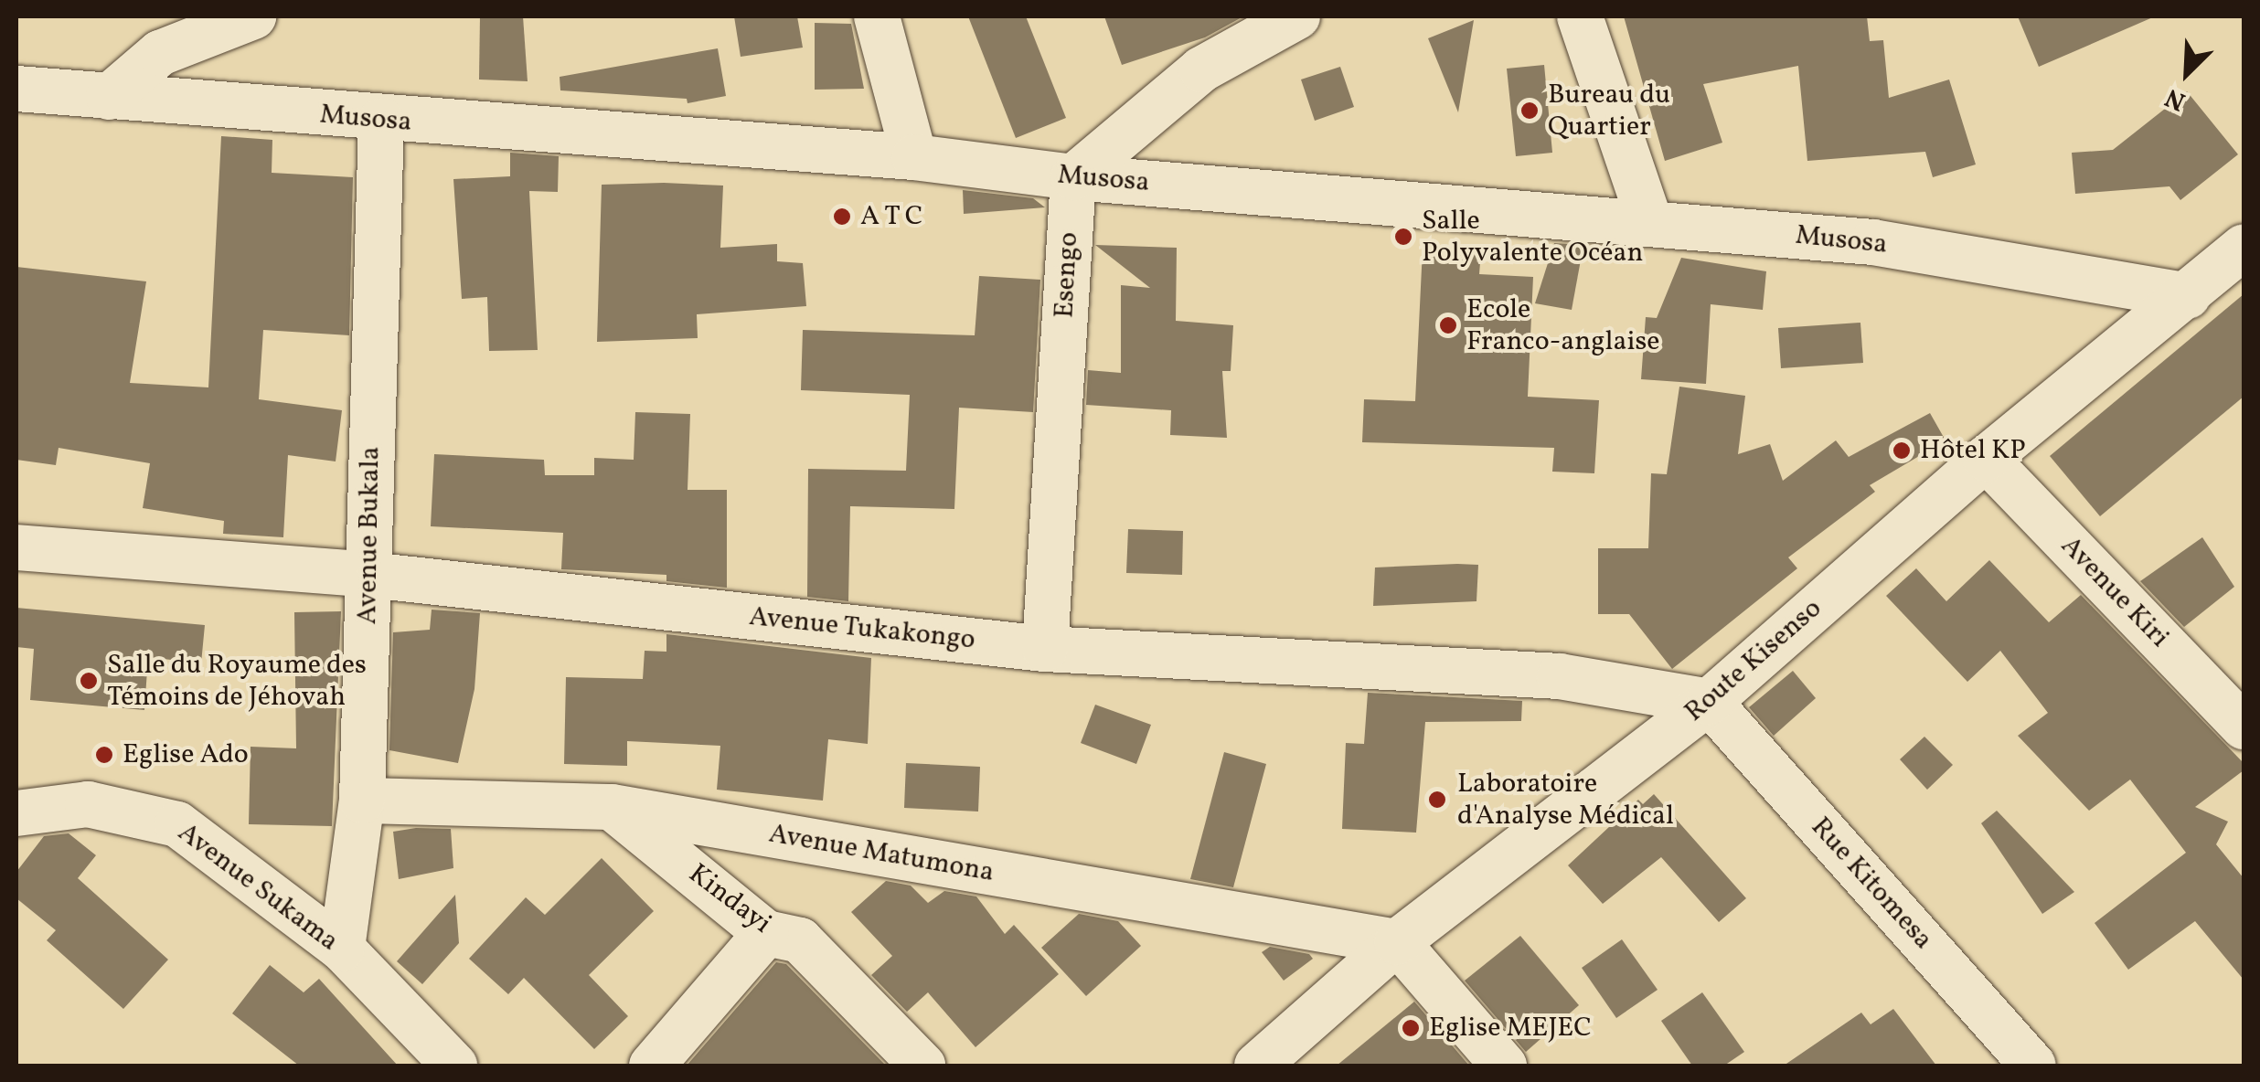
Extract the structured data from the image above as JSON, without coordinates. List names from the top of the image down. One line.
{"streets":{"street":["Musosa","Esengo","Avenue Bukala","Avenue Kiri","Avenue Tukakongo","Route Kisenso","Avenue Matumona","Rue Kitomesa","Avenue Sukama","Kindayi"]},"crossings":[["Musosa","Esengo"],["Musosa","Avenue Bukala"],["Musosa","Route Kisenso"],["Esengo","Avenue Tukakongo"],["Avenue Bukala","Avenue Tukakongo"],["Avenue Bukala","Avenue Matumona"],["Avenue Bukala","Avenue Sukama"],["Avenue Kiri","Route Kisenso"],["Avenue Tukakongo","Route Kisenso"],["Avenue Tukakongo","Rue Kitomesa"],["Route Kisenso","Avenue Matumona"],["Route Kisenso","Rue Kitomesa"],["Avenue Matumona","Kindayi"]],"places":["Bureau du Quartier","A T C","Salle Polyvalente Océan","Ecole Franco-anglaise","Hôtel KP","Salle du Royaume des Témoins de Jéhovah","Eglise Ado","Laboratoire d'Analyse Médical","Eglise MEJEC"],"north":"bottom left"}
